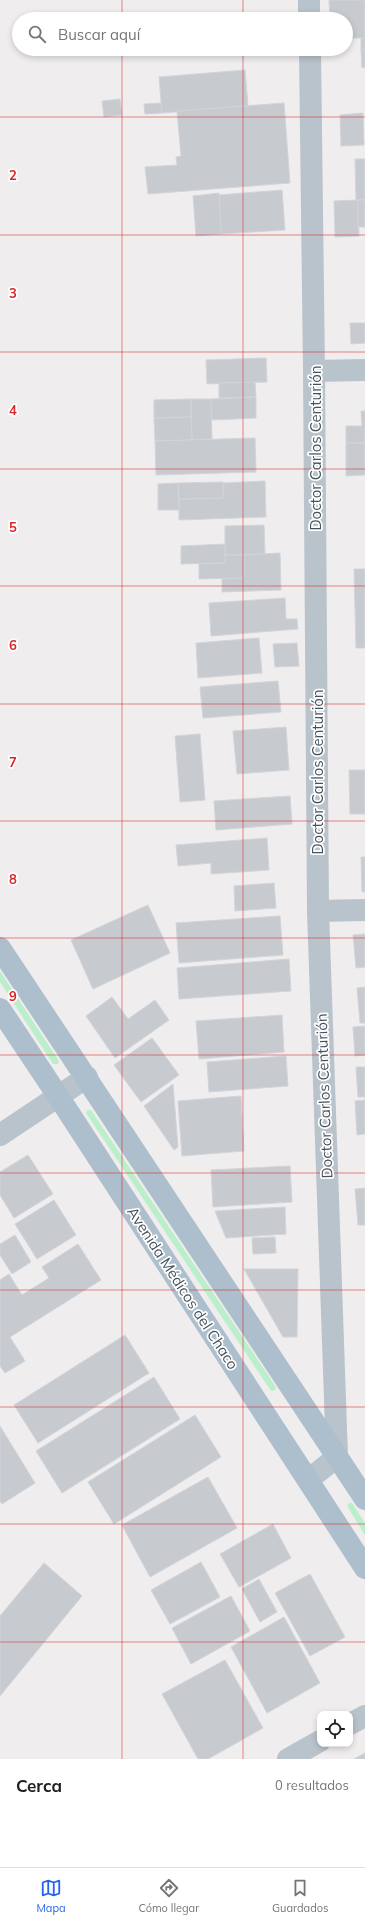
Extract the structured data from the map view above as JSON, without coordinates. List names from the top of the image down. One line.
{"streets":{"main road":["Avenida Médicos del Chaco"],"street":["Doctor Carlos Centurión"]},"page":{"search":"Buscar aquí","heading":["Cerca","0 resultados"],"nav":["Mapa","Cómo llegar","Guardados"]},"grid":{"rows":["2","3","4","5","6","7","8","9"]}}
